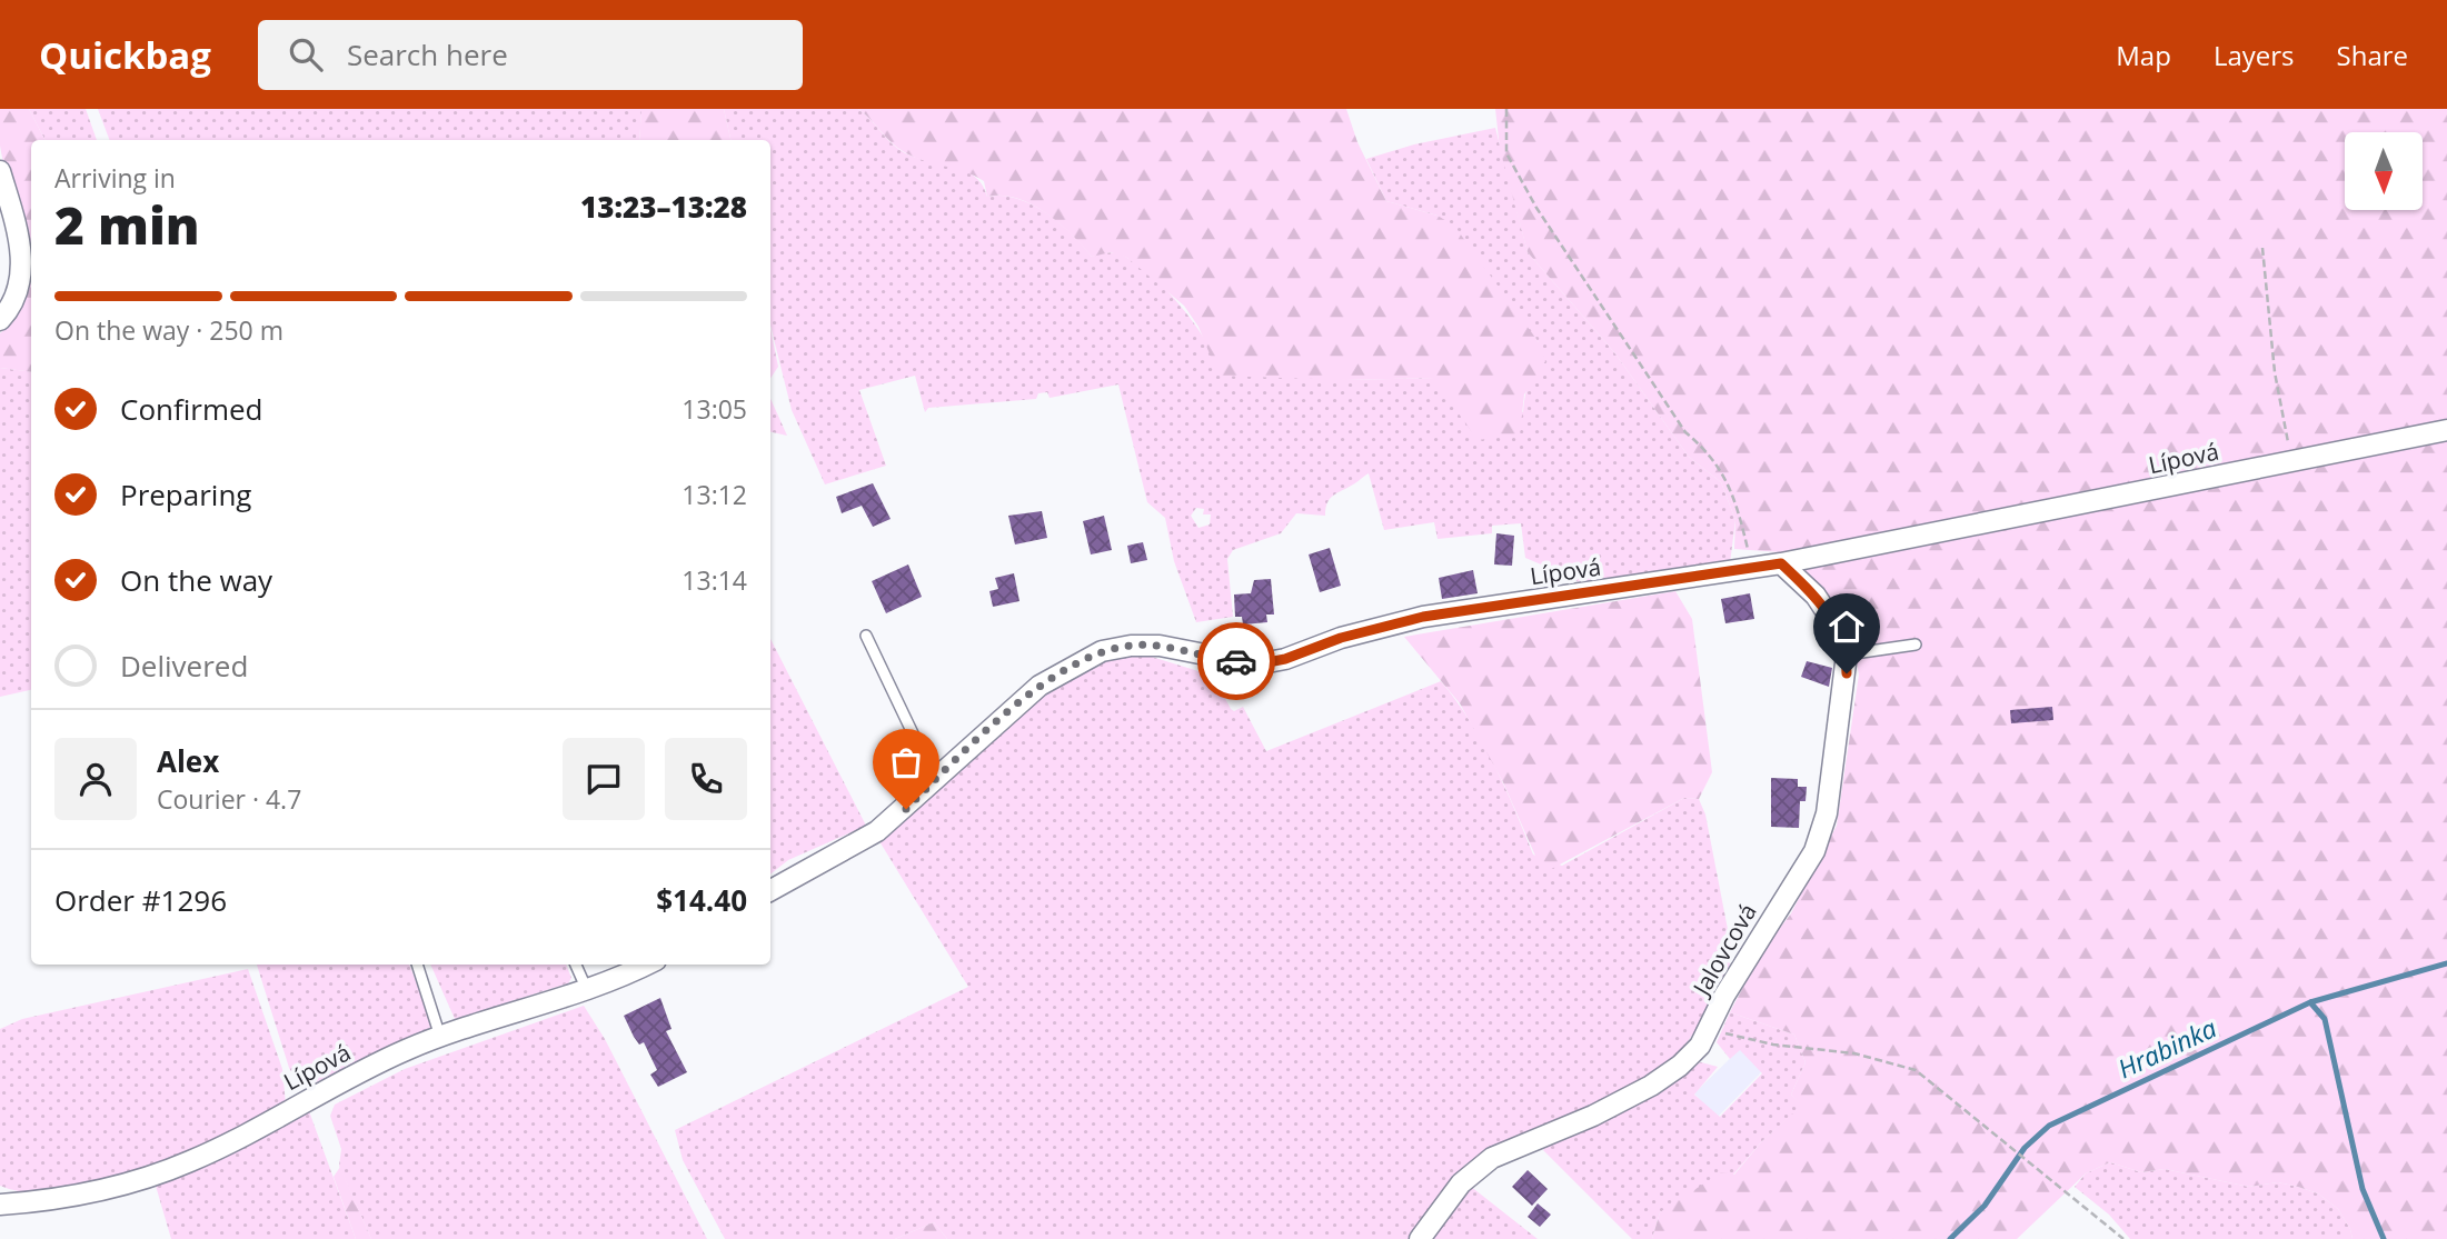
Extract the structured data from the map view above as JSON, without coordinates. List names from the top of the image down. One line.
{"streets":{"street":["Lípová","Jalovcová"]},"water":["Hrabinka"],"north":"bottom","page":{"header":"Quickbag","search":"Search here","nav":["Map","Layers","Share"],"heading":["2 min","Arriving in","13:23–13:28"],"panel":["Alex","Courier · 4.7","Order #1296","$14.40"],"bar":"On the way · 250 m","list":[["Confirmed","13:05"],["Preparing","13:12"],["On the way","13:14"],"Delivered"]}}
